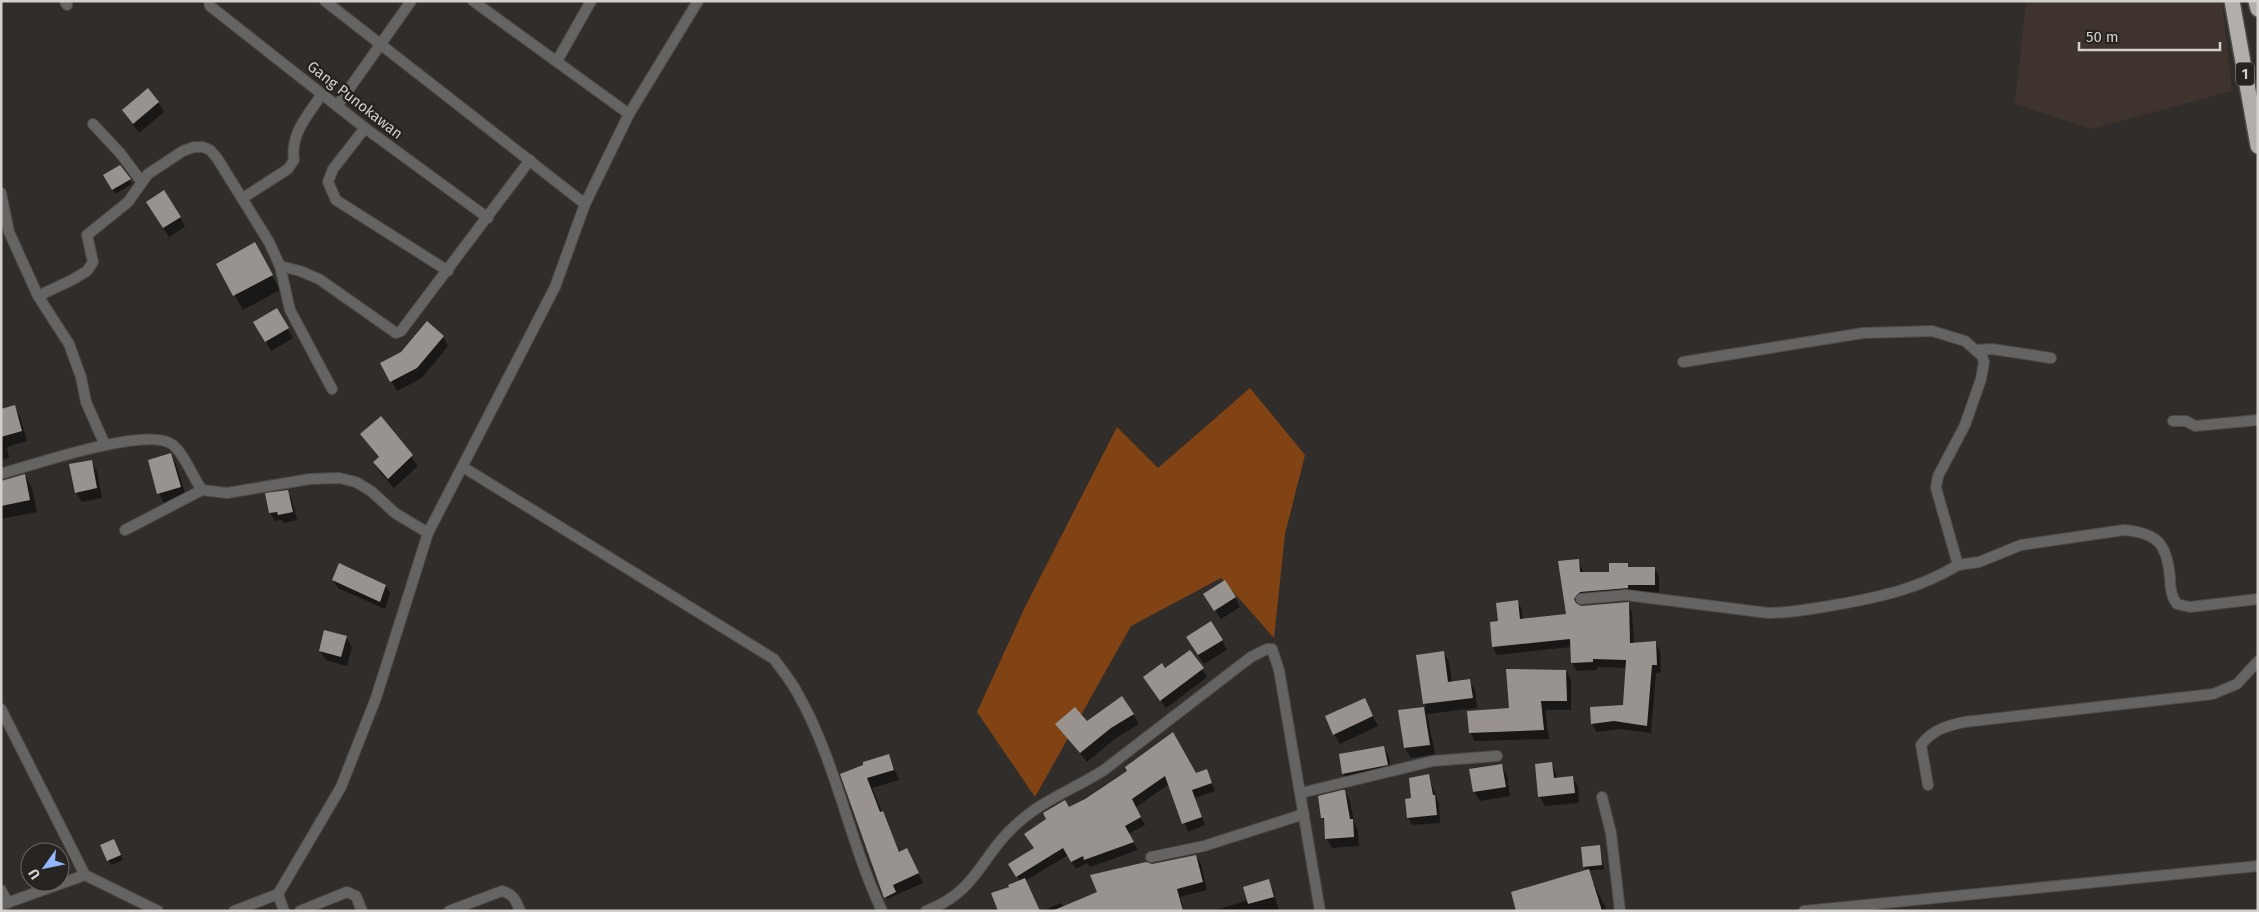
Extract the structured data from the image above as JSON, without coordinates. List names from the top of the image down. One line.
{"streets":{"highway":["1"],"street":["Gang Punokawan"]},"scale_bar":"50 m","north":"bottom left"}
